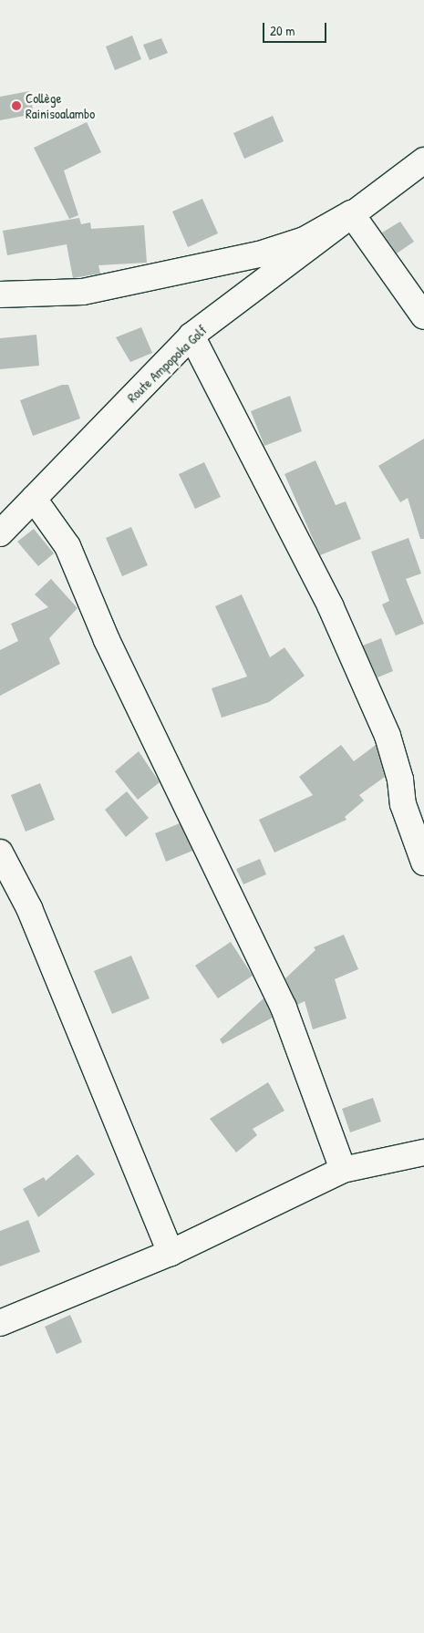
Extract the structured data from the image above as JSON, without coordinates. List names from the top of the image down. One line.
{"streets":{"street":["Route Ampopoka Golf"]},"places":["Collège Rainisoalambo"],"scale_bar":"20 m"}
